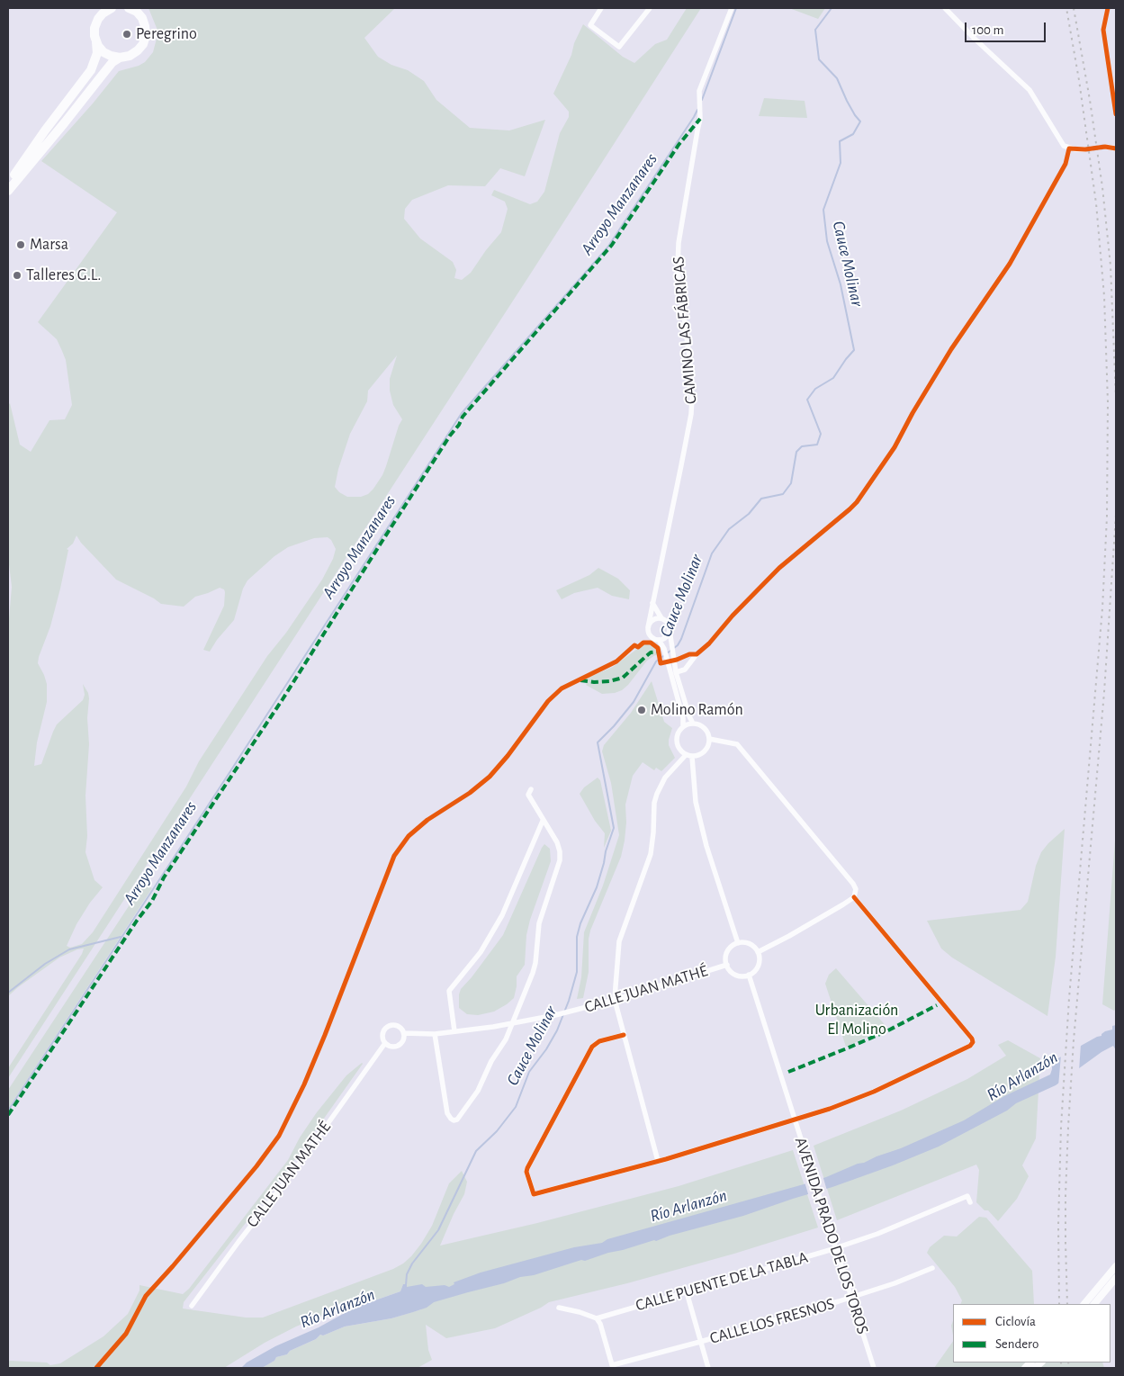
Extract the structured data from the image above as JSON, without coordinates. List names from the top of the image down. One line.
{"streets":{"street":["CAMINO LAS FÁBRICAS","CALLE JUAN MATHÉ","AVENIDA PRADO DE LOS TOROS","CALLE PUENTE DE LA TABLA","CALLE LOS FRESNOS"]},"crossings":[["CALLE JUAN MATHÉ","AVENIDA PRADO DE LOS TOROS"],["AVENIDA PRADO DE LOS TOROS","CALLE PUENTE DE LA TABLA"],["AVENIDA PRADO DE LOS TOROS","CALLE LOS FRESNOS"]],"water":["Arroyo Manzanares","Cauce Molinar","Río Arlanzón"],"parks":["Urbanización El Molino"],"places":["Peregrino","Marsa","Talleres G.L.","Molino Ramón"],"legend":["Ciclovía","Sendero"],"scale_bar":"100 m"}
